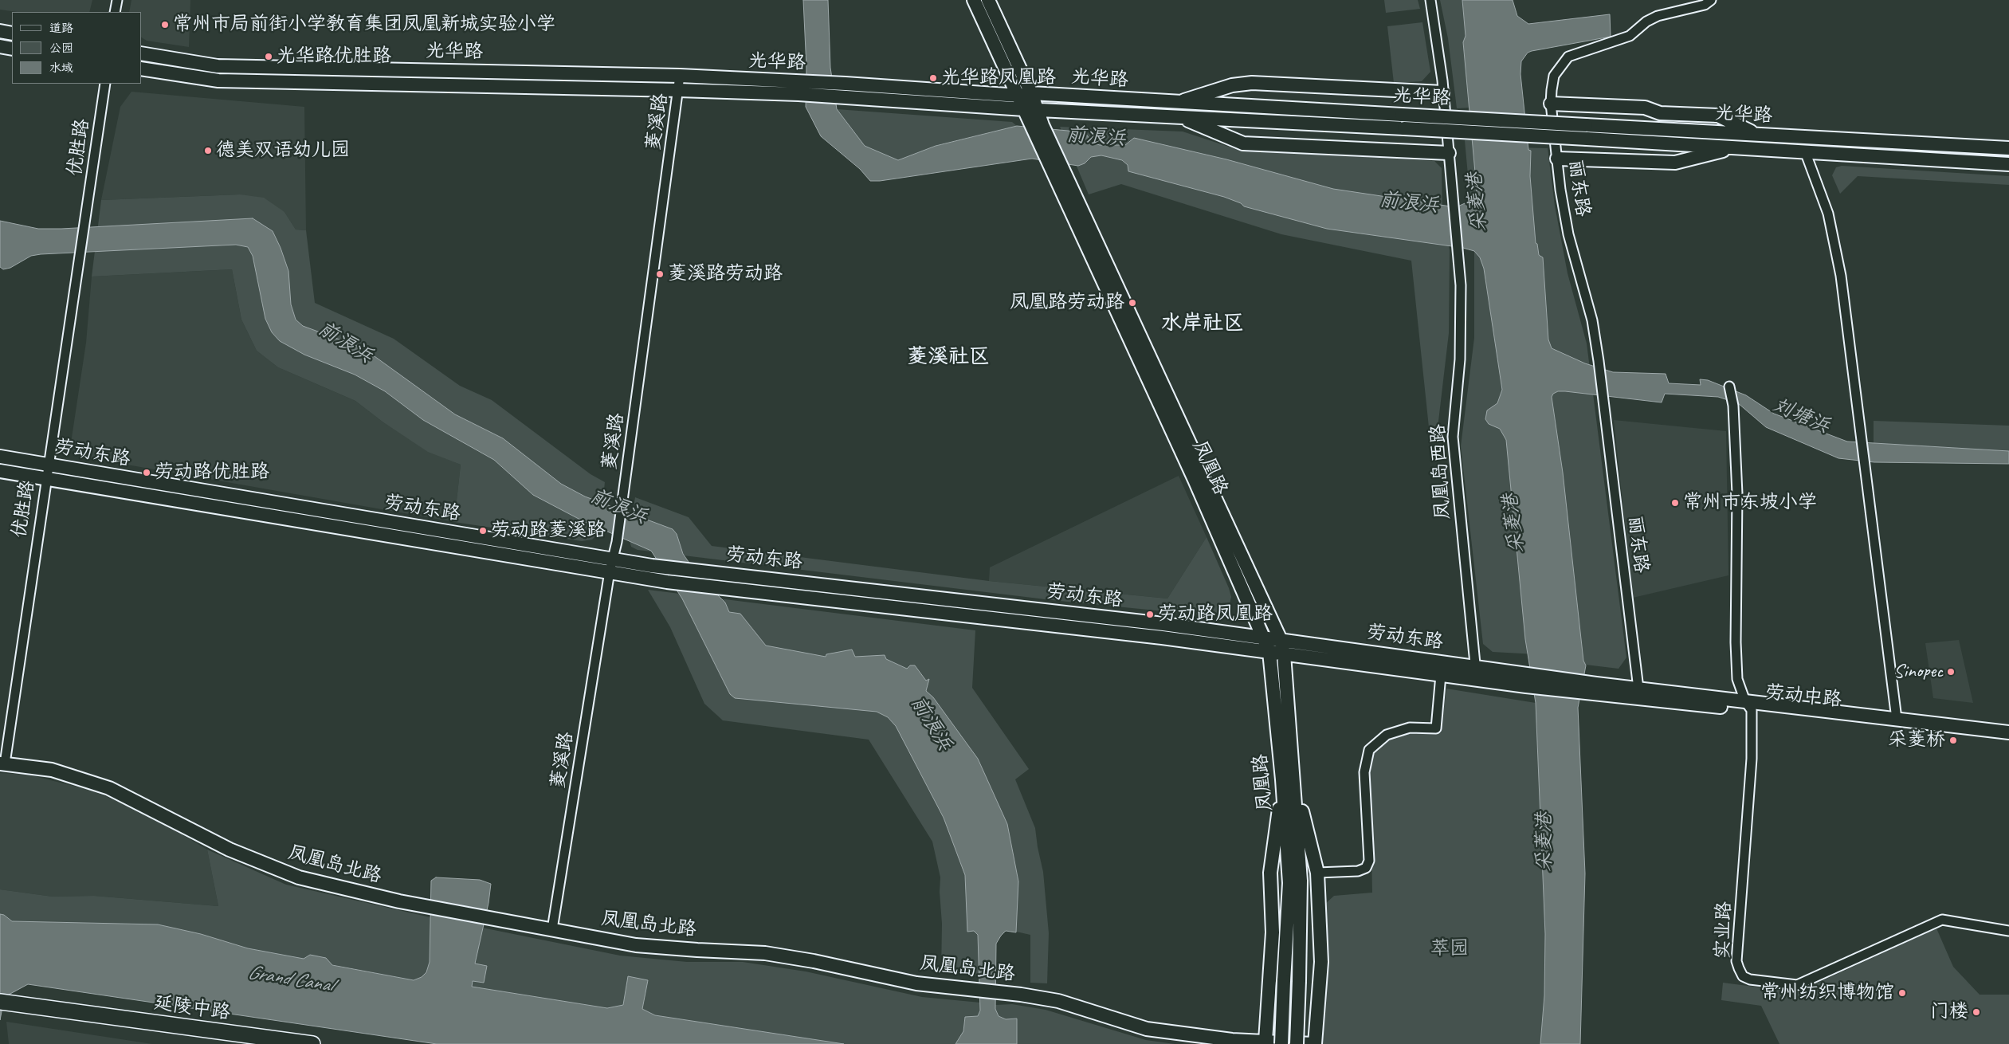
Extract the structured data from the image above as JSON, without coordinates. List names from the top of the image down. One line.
{"streets":{"main road":["光华路","劳动东路","凤凰路","劳动中路","凤凰岛北路","延陵中路"],"street":["菱溪路","优胜路","丽东路","凤凰岛西路","实业路"]},"crossings":[["光华路","菱溪路"],["光华路","凤凰路"],["菱溪路","劳动东路"],["菱溪路","凤凰岛北路"],["优胜路","劳动东路"],["优胜路","凤凰岛北路"],["丽东路","劳动中路"],["劳动东路","凤凰路"],["劳动东路","凤凰岛西路"],["劳动东路","劳动中路"],["劳动中路","实业路"]],"districts":["水岸社区","菱溪社区"],"water":["前浪浜","采菱港","刘塘浜","Grand Canal"],"parks":["萃园"],"places":["常州市局前街小学教育集团凤凰新城实验小学","光华路优胜路","光华路凤凰路","德美双语幼儿园","菱溪路劳动路","凤凰路劳动路","劳动路优胜路","常州市东坡小学","劳动路菱溪路","劳动路凤凰路","Sinopec","采菱桥","常州纺织博物馆","门楼"],"legend":["道路","公园","水域"]}
